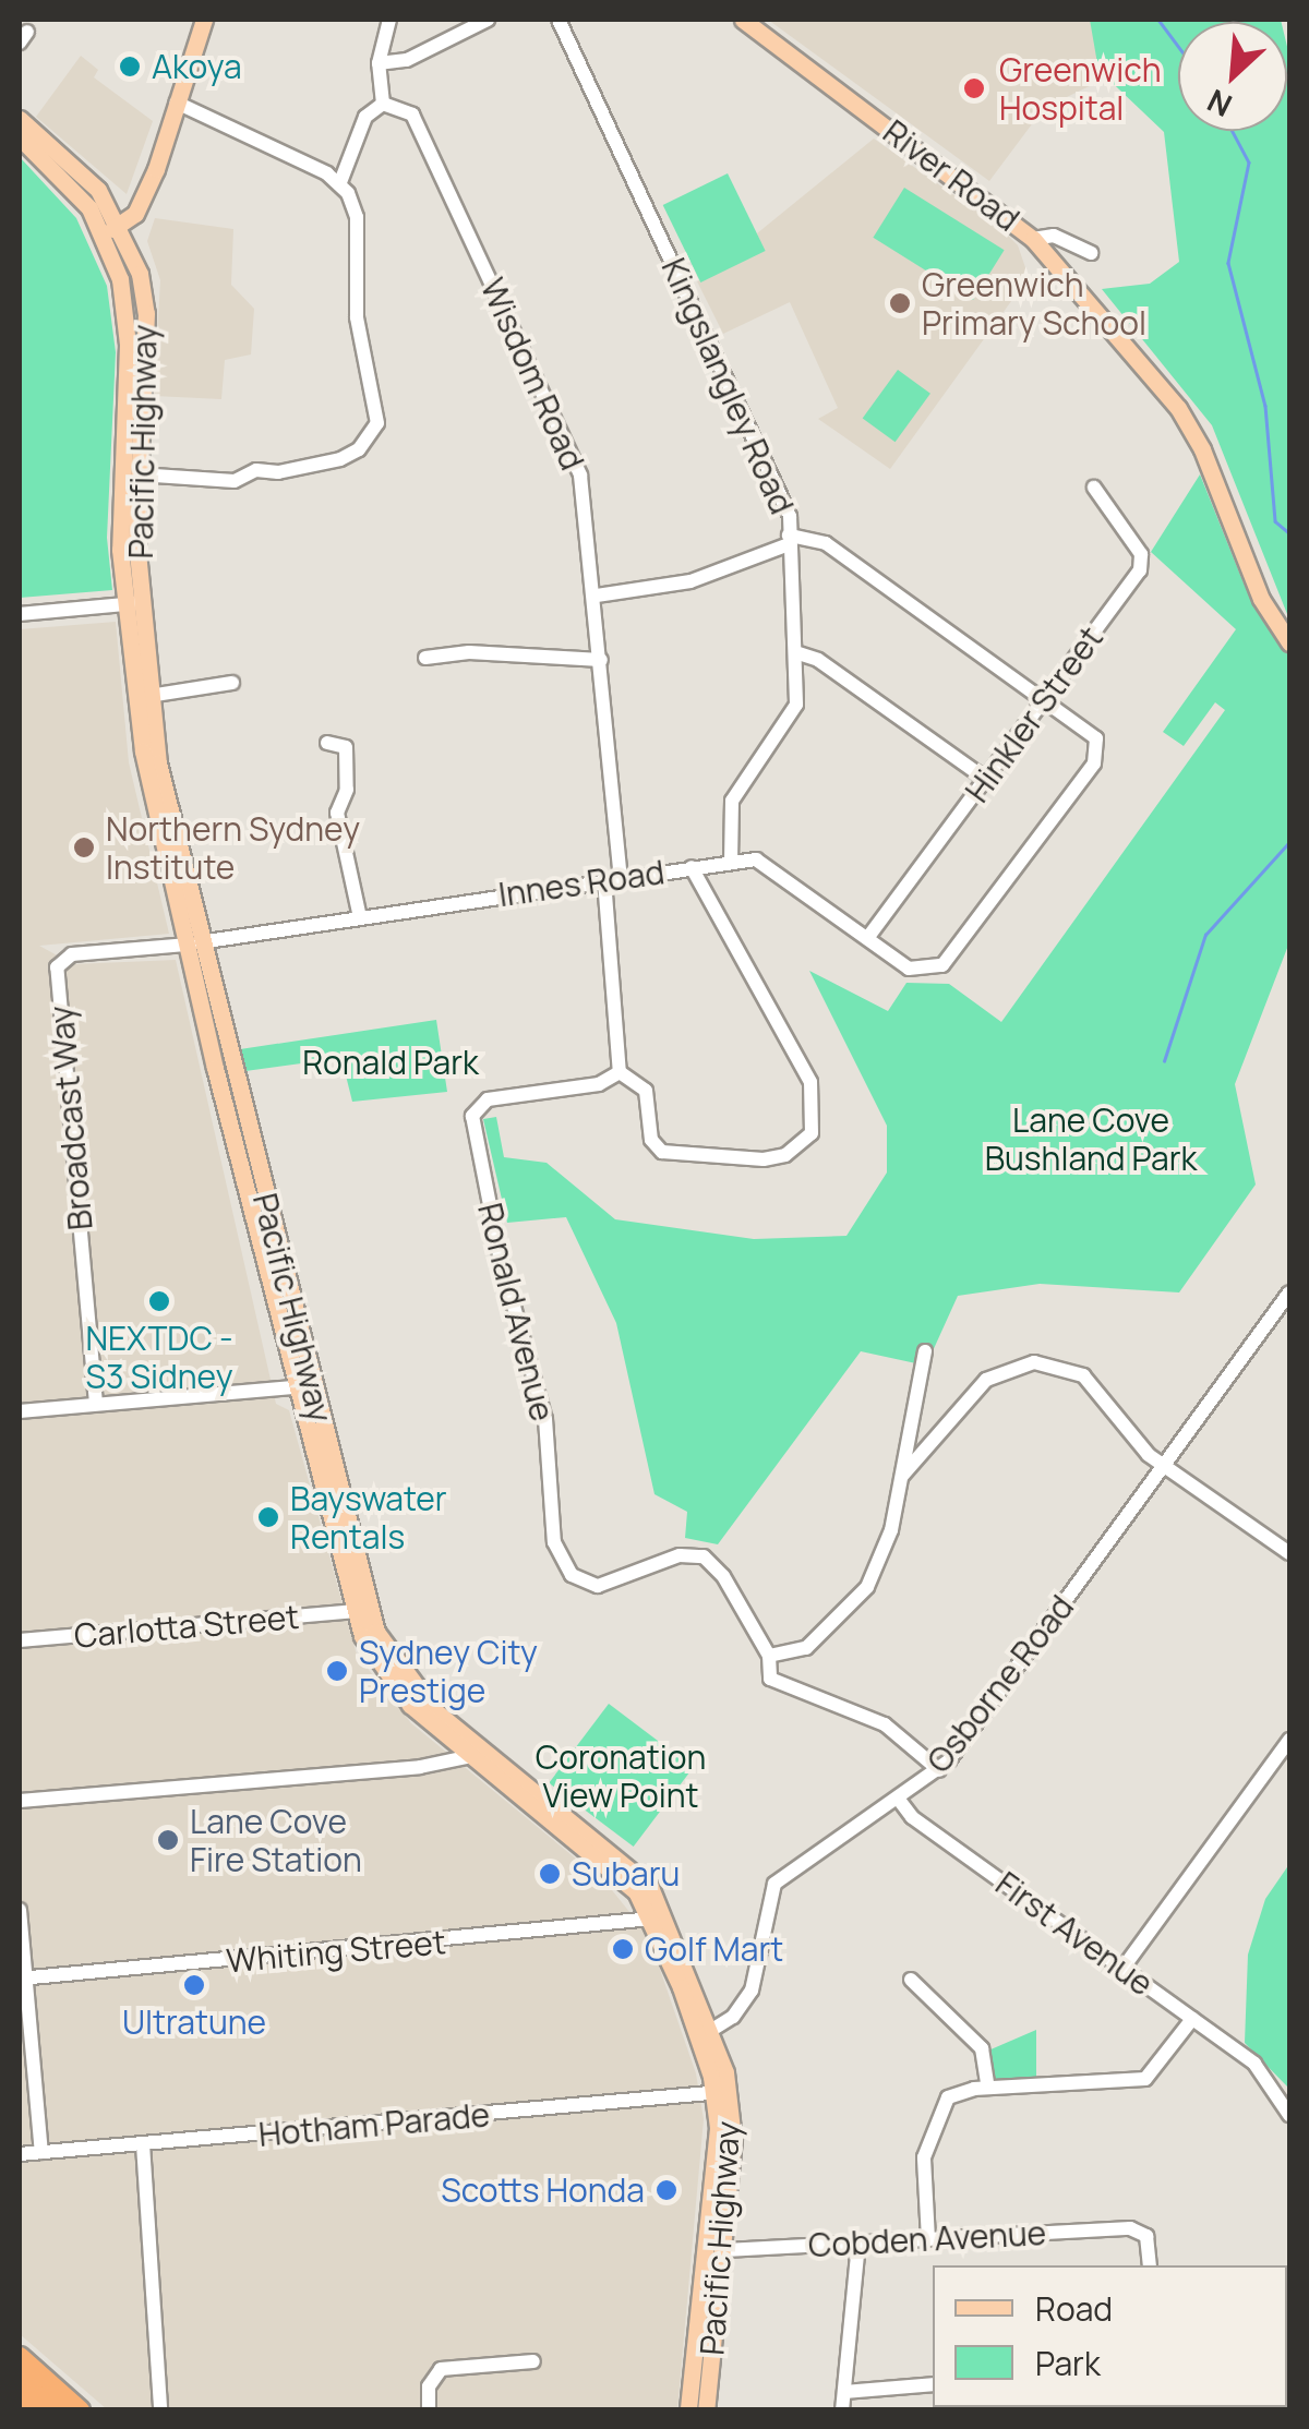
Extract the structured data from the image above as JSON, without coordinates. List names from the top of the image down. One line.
{"streets":{"main road":["River Road","Pacific Highway"],"street":["Wisdom Road","Kingslangley Road","Hinkler Street","Innes Road","Broadcast Way","Ronald Avenue","Carlotta Street","Osborne Road","First Avenue","Whiting Street","Hotham Parade","Cobden Avenue"]},"crossings":[["Wisdom Road","Innes Road"],["Kingslangley Road","Hinkler Street"],["Kingslangley Road","Innes Road"],["Pacific Highway","Innes Road"],["Pacific Highway","Broadcast Way"],["Pacific Highway","Carlotta Street"],["Pacific Highway","Osborne Road"],["Pacific Highway","Whiting Street"],["Pacific Highway","Hotham Parade"],["Pacific Highway","Cobden Avenue"],["Hinkler Street","Innes Road"],["Innes Road","Broadcast Way"],["Ronald Avenue","Osborne Road"],["Osborne Road","First Avenue"]],"parks":["Ronald Park","Lane Cove Bushland Park","Coronation View Point"],"places":["Akoya","Greenwich Hospital","Greenwich Primary School","Northern Sydney Institute","NEXTDC - S3 Sidney","Bayswater Rentals","Sydney City Prestige","Lane Cove Fire Station","Subaru","Golf Mart","Ultratune","Scotts Honda"],"legend":["Road","Park"],"north":"bottom left"}
